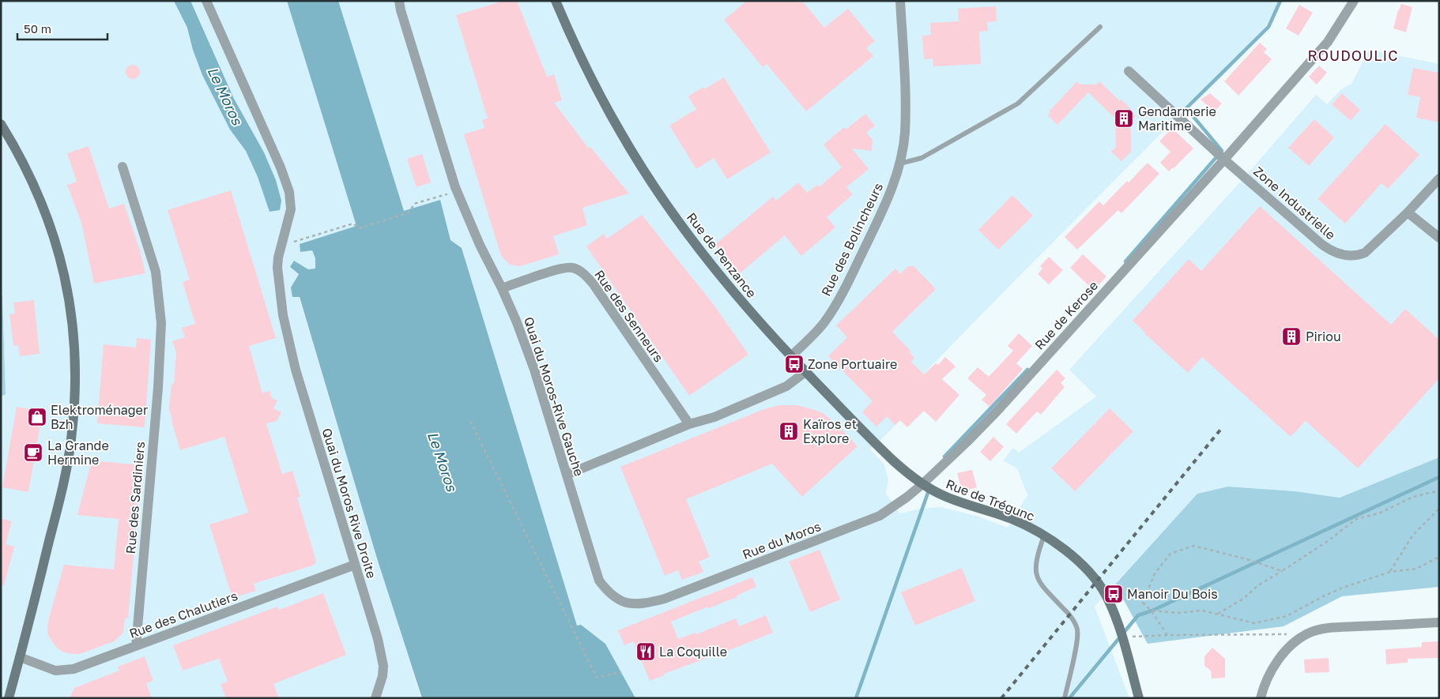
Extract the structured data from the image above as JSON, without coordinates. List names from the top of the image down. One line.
{"streets":{"main road":["Rue de Penzance","Rue de Trégunc"],"street":["Zone Industrielle","Rue des Bolincheurs","Rue de Kerose","Rue des Senneurs","Quai du Moros-Rive Gauche","Rue des Sardiniers","Quai du Moros Rive Droite","Rue du Moros","Rue des Chalutiers"]},"crossings":[["Zone Industrielle","Rue de Kerose"],["Rue des Bolincheurs","Rue de Penzance"],["Rue de Penzance","Rue de Kerose"],["Rue de Penzance","Rue de Trégunc"],["Rue de Penzance","Rue du Moros"],["Rue de Kerose","Rue de Trégunc"],["Rue de Kerose","Rue du Moros"],["Rue des Senneurs","Quai du Moros-Rive Gauche"],["Quai du Moros-Rive Gauche","Rue du Moros"],["Rue des Sardiniers","Rue des Chalutiers"],["Rue de Trégunc","Rue du Moros"],["Quai du Moros Rive Droite","Rue des Chalutiers"]],"districts":["ROUDOULIC"],"water":["Le Moros"],"places":{"building":["Gendarmerie Maritime","Piriou","Kaïros et Explore"],"bus stop":["Zone Portuaire","Manoir Du Bois"],"shop":["Elektroménager Bzh"],"cafe":["La Grande Hermine"],"restaurant":["La Coquille"]},"scale_bar":"50 m"}
